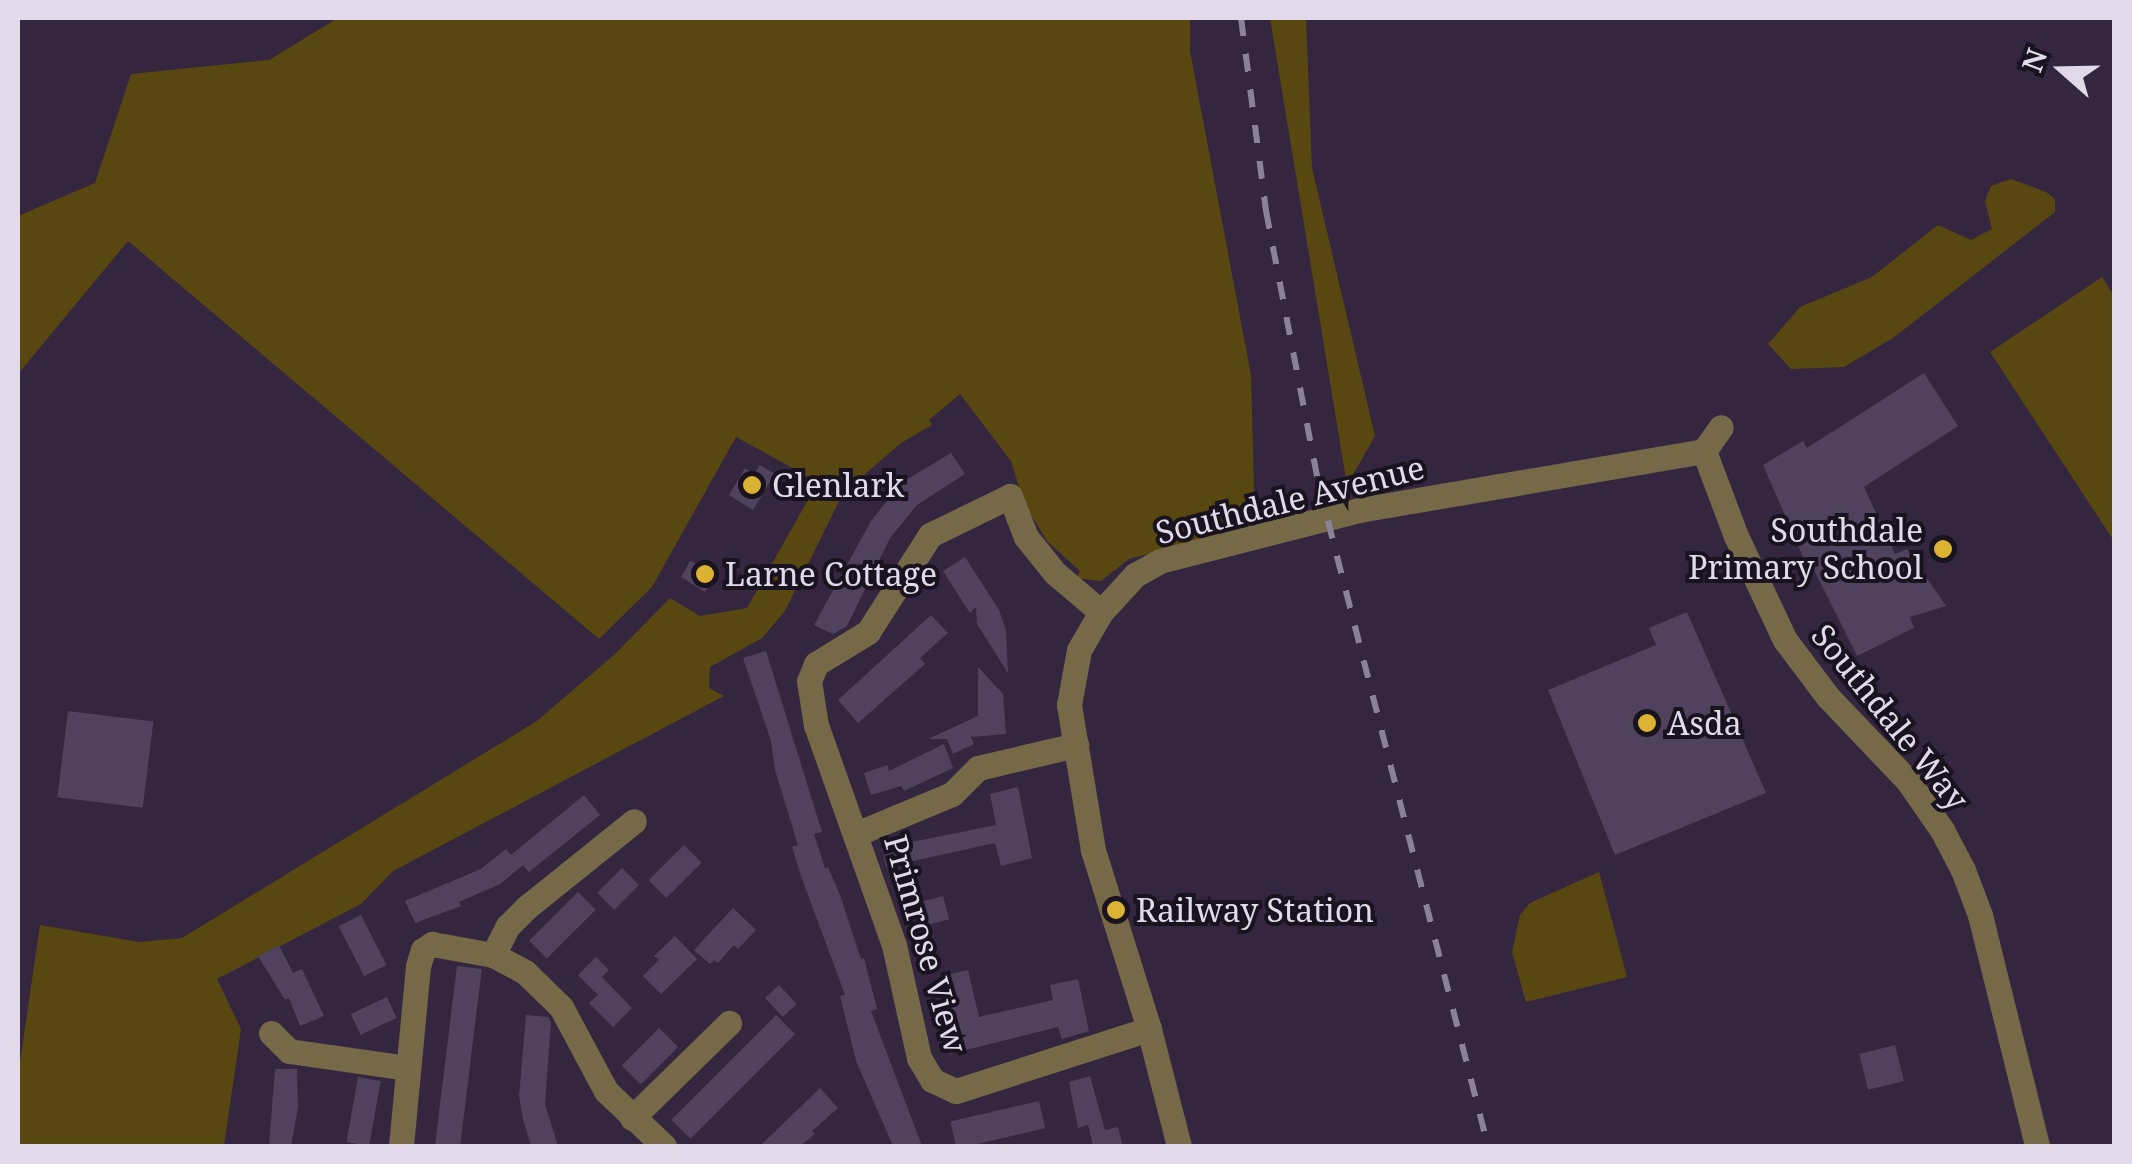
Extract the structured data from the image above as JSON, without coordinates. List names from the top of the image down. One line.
{"streets":{"street":["Southdale Avenue","Southdale Way","Primrose View"]},"crossings":[["Southdale Avenue","Southdale Way"],["Southdale Avenue","Primrose View"]],"places":["Glenlark","Southdale Primary School","Larne Cottage","Asda","Railway Station"],"north":"left"}
